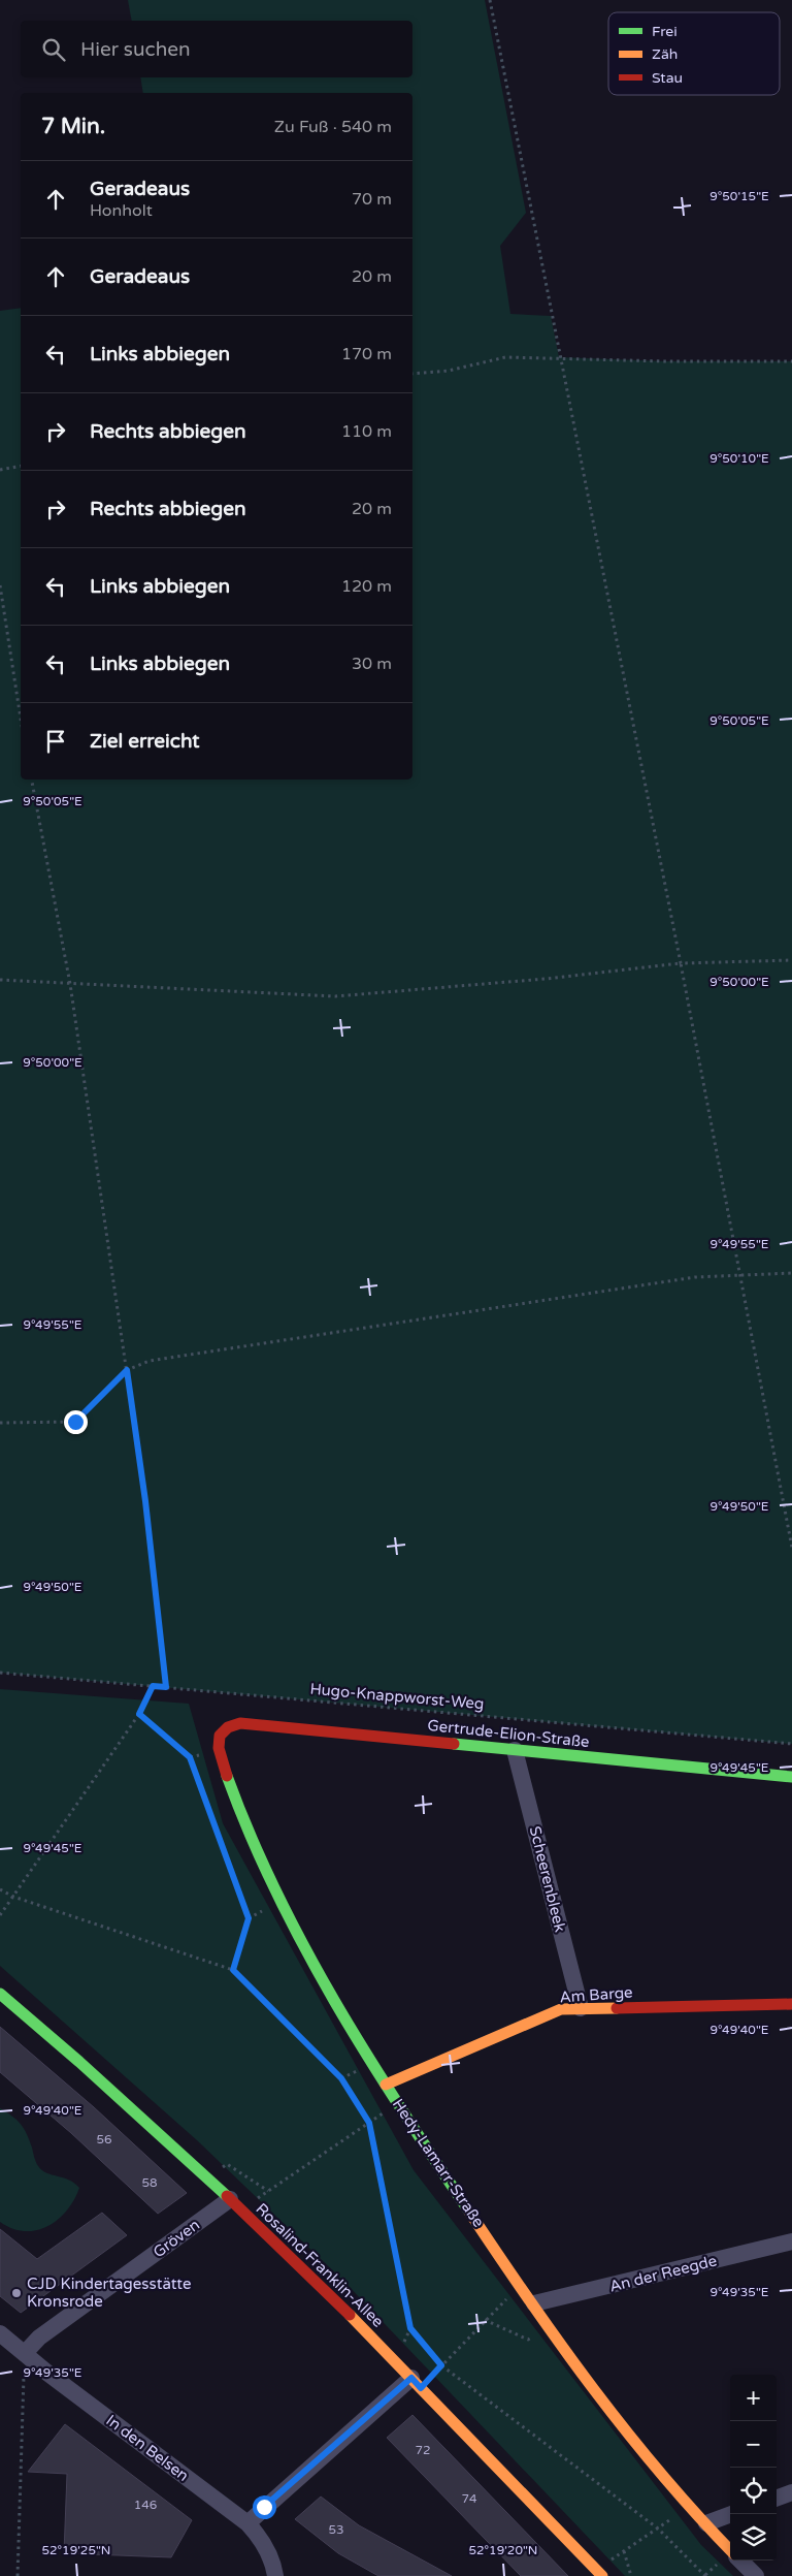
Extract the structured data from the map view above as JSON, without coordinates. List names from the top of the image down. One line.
{"streets":{"street":["Gertrude-Elion-Straße","Scheerenbleek","Am Barge","Hedy-Lamarr-Straße","Gröven","Rosalind-Franklin-Allee","An der Reegde","In den Belsen"],"path":["Hugo-Knappworst-Weg"]},"crossings":[["Gertrude-Elion-Straße","Scheerenbleek"],["Gertrude-Elion-Straße","Hedy-Lamarr-Straße"],["Scheerenbleek","Am Barge"],["Am Barge","Hedy-Lamarr-Straße"],["Hedy-Lamarr-Straße","An der Reegde"],["Gröven","Rosalind-Franklin-Allee"],["Gröven","In den Belsen"]],"places":["CJD Kindertagesstätte Kronsrode"],"house_numbers":["56","58","72","74","146","53"],"legend":["Frei","Zäh","Stau"],"page":{"search":"Hier suchen","heading":["7 Min.","Zu Fuß · 540 m"],"list":[["Geradeaus","Honholt","70 m"],["Geradeaus","20 m"],["Links abbiegen","170 m"],["Rechts abbiegen","110 m"],["Rechts abbiegen","20 m"],["Links abbiegen","120 m"],["Links abbiegen","30 m"],"Ziel erreicht"],"map_buttons":["+","−"]},"coordinates":["9°50'15\"E","9°50'10\"E","9°50'05\"E","9°50'00\"E","9°49'55\"E","9°49'50\"E","9°49'45\"E","9°49'40\"E","9°49'35\"E","52°19'25\"N","52°19'20\"N"]}
